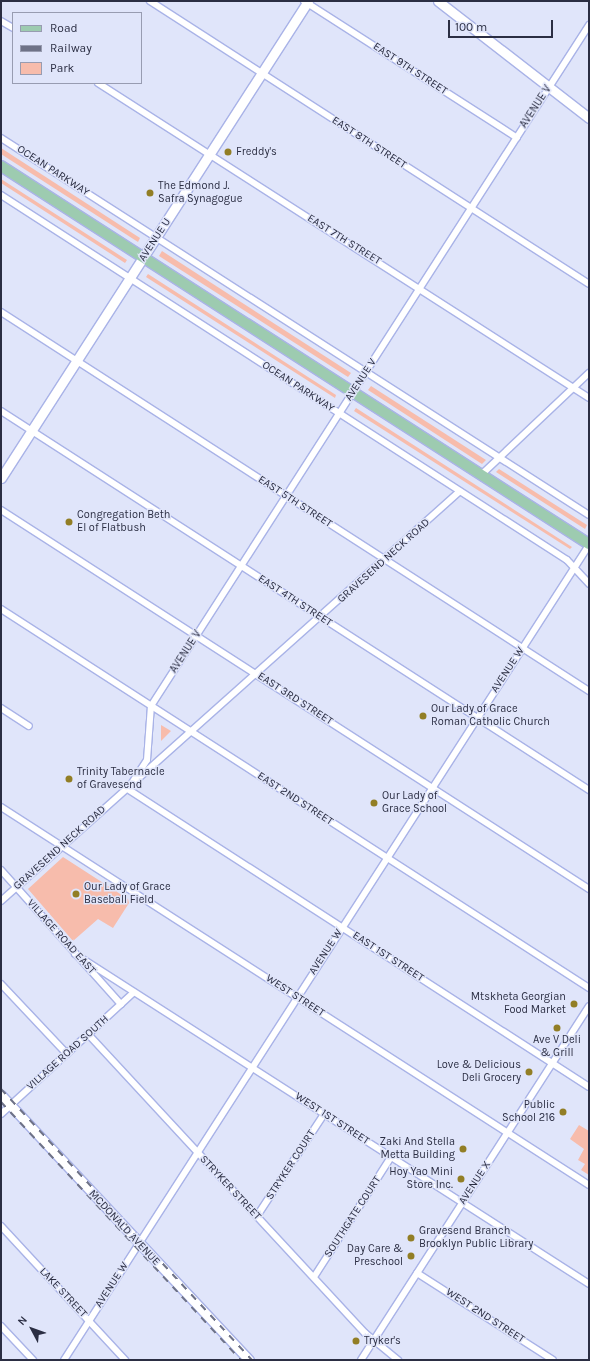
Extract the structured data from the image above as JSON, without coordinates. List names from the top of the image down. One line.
{"streets":{"main road":["AVENUE U","MCDONALD AVENUE"],"street":["EAST 9TH STREET","AVENUE V","EAST 8TH STREET","OCEAN PARKWAY","EAST 7TH STREET","EAST 5TH STREET","GRAVESEND NECK ROAD","EAST 4TH STREET","AVENUE W","EAST 3RD STREET","EAST 2ND STREET","VILLAGE ROAD EAST","EAST 1ST STREET","WEST STREET","VILLAGE ROAD SOUTH","WEST 1ST STREET","STRYKER COURT","AVENUE X","STRYKER STREET","SOUTHGATE COURT","LAKE STREET","WEST 2ND STREET"]},"crossings":[["EAST 9TH STREET","AVENUE V"],["EAST 9TH STREET","AVENUE U"],["AVENUE V","EAST 8TH STREET"],["AVENUE V","OCEAN PARKWAY"],["AVENUE V","EAST 7TH STREET"],["AVENUE V","EAST 5TH STREET"],["AVENUE V","GRAVESEND NECK ROAD"],["AVENUE V","EAST 4TH STREET"],["AVENUE V","EAST 3RD STREET"],["AVENUE V","EAST 2ND STREET"],["EAST 8TH STREET","AVENUE U"],["OCEAN PARKWAY","AVENUE U"],["OCEAN PARKWAY","GRAVESEND NECK ROAD"],["OCEAN PARKWAY","AVENUE W"],["AVENUE U","EAST 7TH STREET"],["AVENUE U","EAST 5TH STREET"],["AVENUE U","EAST 4TH STREET"],["EAST 5TH STREET","GRAVESEND NECK ROAD"],["EAST 5TH STREET","AVENUE W"],["GRAVESEND NECK ROAD","EAST 4TH STREET"],["GRAVESEND NECK ROAD","EAST 3RD STREET"],["GRAVESEND NECK ROAD","EAST 2ND STREET"],["GRAVESEND NECK ROAD","VILLAGE ROAD EAST"],["GRAVESEND NECK ROAD","EAST 1ST STREET"],["GRAVESEND NECK ROAD","WEST STREET"],["EAST 4TH STREET","AVENUE W"],["AVENUE W","EAST 3RD STREET"],["AVENUE W","EAST 2ND STREET"],["AVENUE W","EAST 1ST STREET"],["AVENUE W","WEST STREET"],["AVENUE W","WEST 1ST STREET"],["AVENUE W","STRYKER STREET"],["AVENUE W","MCDONALD AVENUE"],["AVENUE W","LAKE STREET"],["VILLAGE ROAD EAST","VILLAGE ROAD SOUTH"],["VILLAGE ROAD EAST","WEST 1ST STREET"],["EAST 1ST STREET","AVENUE X"],["WEST STREET","AVENUE X"],["VILLAGE ROAD SOUTH","WEST 1ST STREET"],["VILLAGE ROAD SOUTH","STRYKER STREET"],["VILLAGE ROAD SOUTH","MCDONALD AVENUE"],["WEST 1ST STREET","STRYKER COURT"],["WEST 1ST STREET","AVENUE X"],["WEST 1ST STREET","SOUTHGATE COURT"],["STRYKER COURT","STRYKER STREET"],["AVENUE X","STRYKER STREET"],["AVENUE X","WEST 2ND STREET"],["STRYKER STREET","SOUTHGATE COURT"]],"places":["Freddy's","The Edmond J. Safra Synagogue","Congregation Beth El of Flatbush","Our Lady of Grace Roman Catholic Church","Trinity Tabernacle of Gravesend","Our Lady of Grace School","Our Lady of Grace Baseball Field","Mtskheta Georgian Food Market","Ave V Deli & Grill","Love & Delicious Deli Grocery","Public School 216","Zaki And Stella Metta Building","Hoy Yao Mini Store Inc.","Gravesend Branch Brooklyn Public Library","Day Care & Preschool","Tryker's"],"legend":["Road","Railway","Park"],"scale_bar":"100 m","north":"top left"}
